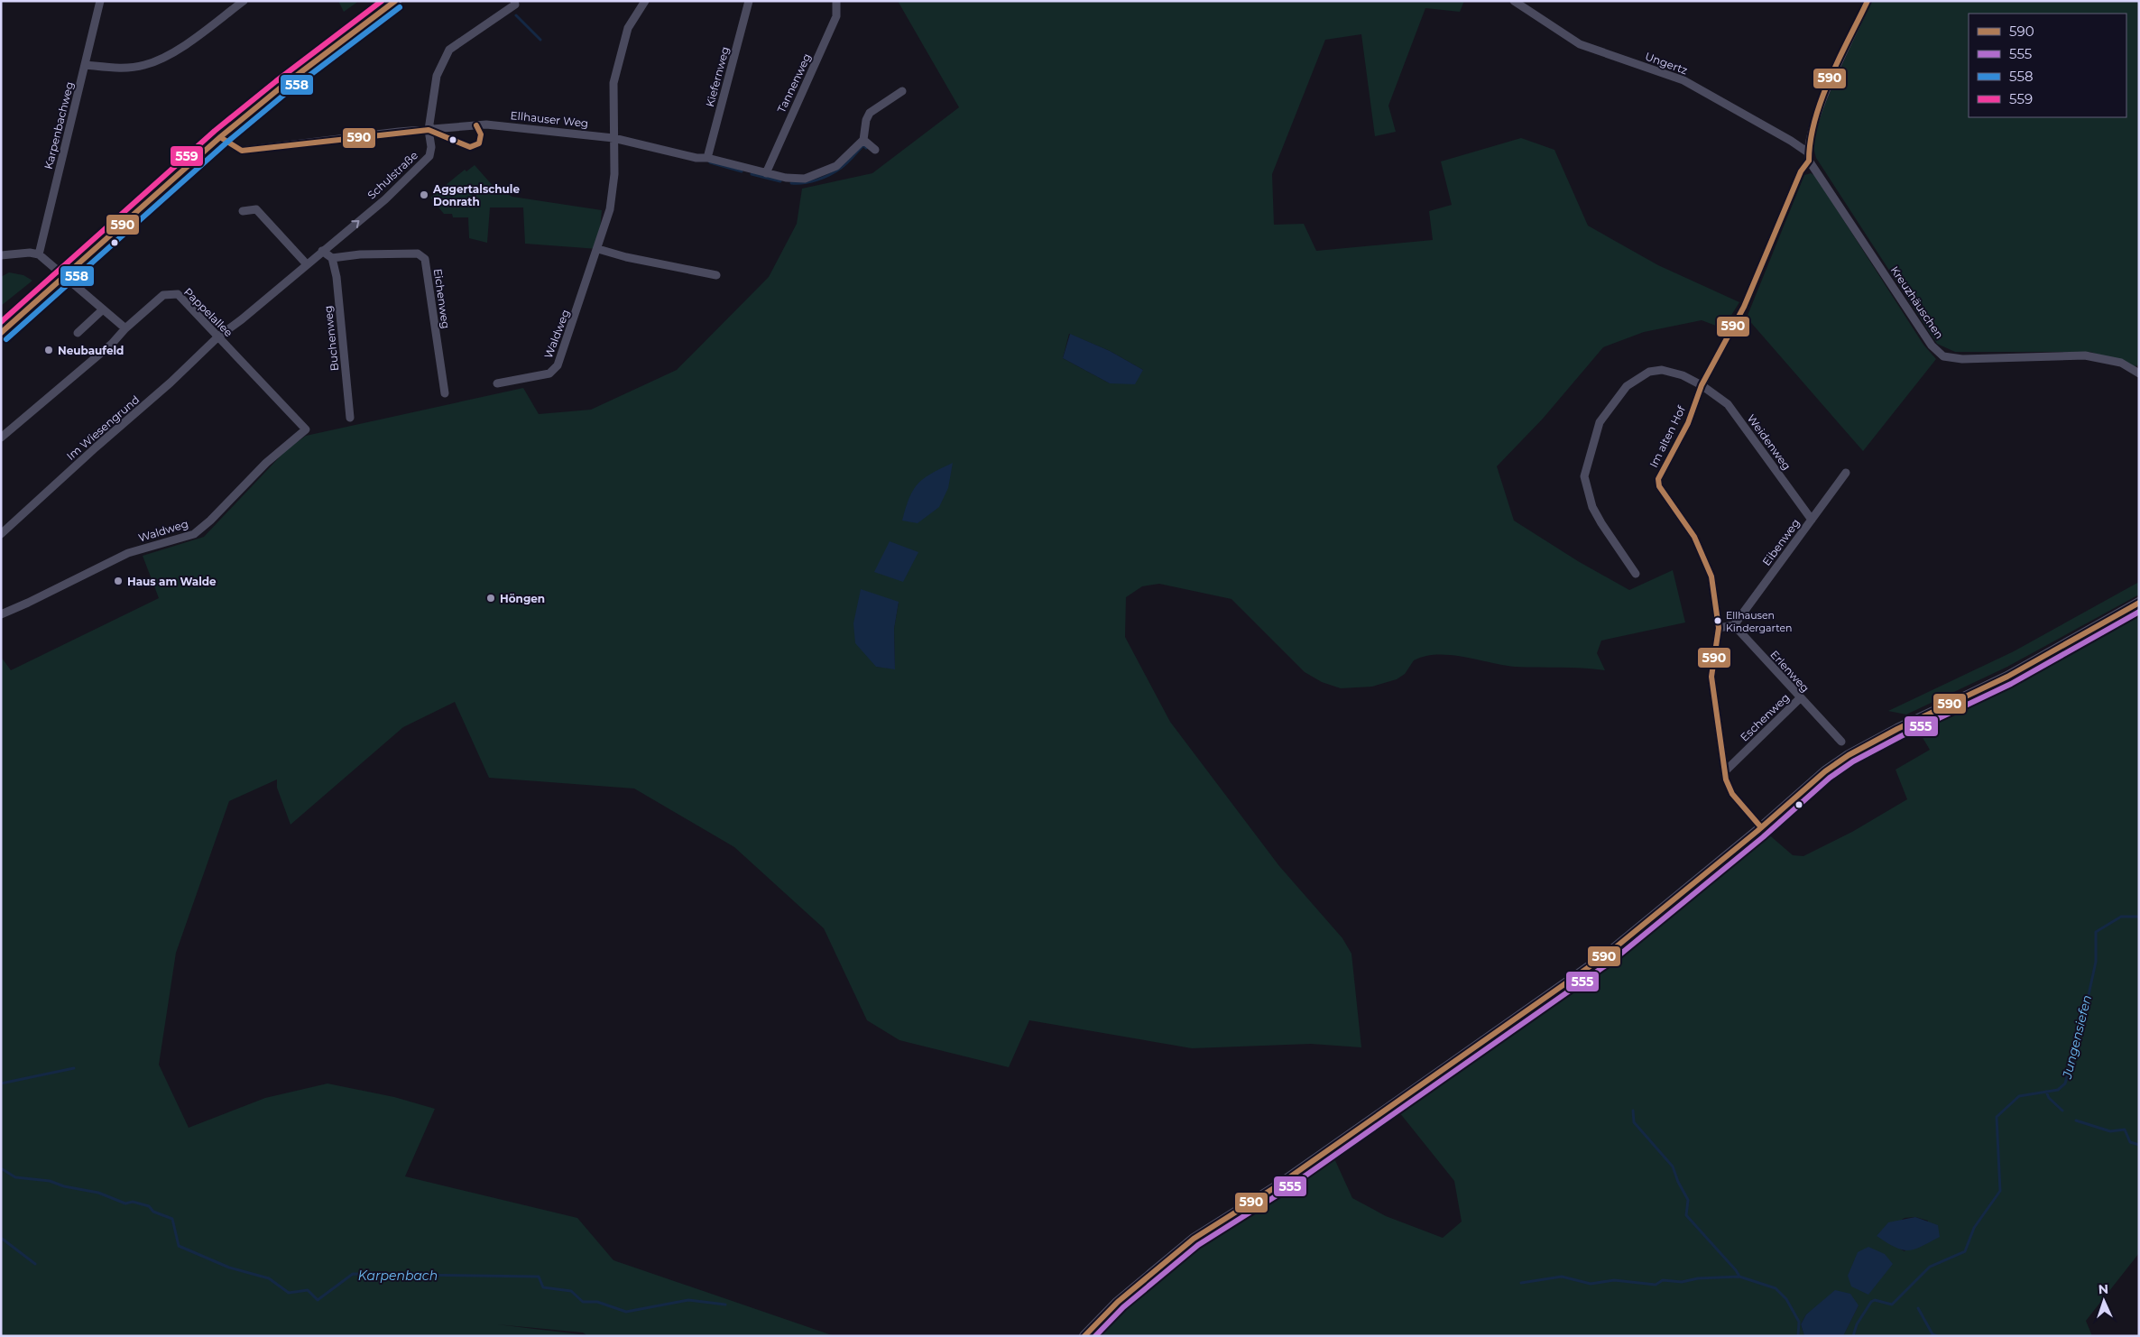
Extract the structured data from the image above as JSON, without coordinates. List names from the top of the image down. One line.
{"streets":{"street":["Ungertz","Kiefernweg","Tannenweg","Ellhauser Weg","Karpenbachweg","Schulstraße","Eichenweg","Kreuzhäuschen","Pappelallee","Waldweg","Buchenweg","Im Wiesengrund","Im alten Hof","Weidenweg","Eibenweg","Erlenweg","Eschenweg"]},"crossings":[["Ungertz","Kreuzhäuschen"],["Ungertz","Im alten Hof"],["Kiefernweg","Ellhauser Weg"],["Tannenweg","Ellhauser Weg"],["Ellhauser Weg","Schulstraße"],["Ellhauser Weg","Waldweg"],["Schulstraße","Pappelallee"],["Schulstraße","Im Wiesengrund"],["Eichenweg","Buchenweg"],["Kreuzhäuschen","Im alten Hof"],["Pappelallee","Waldweg"],["Pappelallee","Im Wiesengrund"],["Im alten Hof","Weidenweg"],["Im alten Hof","Eschenweg"],["Weidenweg","Eibenweg"],["Eibenweg","Erlenweg"],["Erlenweg","Eschenweg"]],"water":["Jungensiefen","Karpenbach"],"places":["Aggertalschule Donrath","Neubaufeld","Haus am Walde","Höngen","Ellhausen Kindergarten"],"lines":["transit line 590","transit line 559","transit line 558","transit line 555"],"legend":["590","555","558","559"],"north":"top"}
